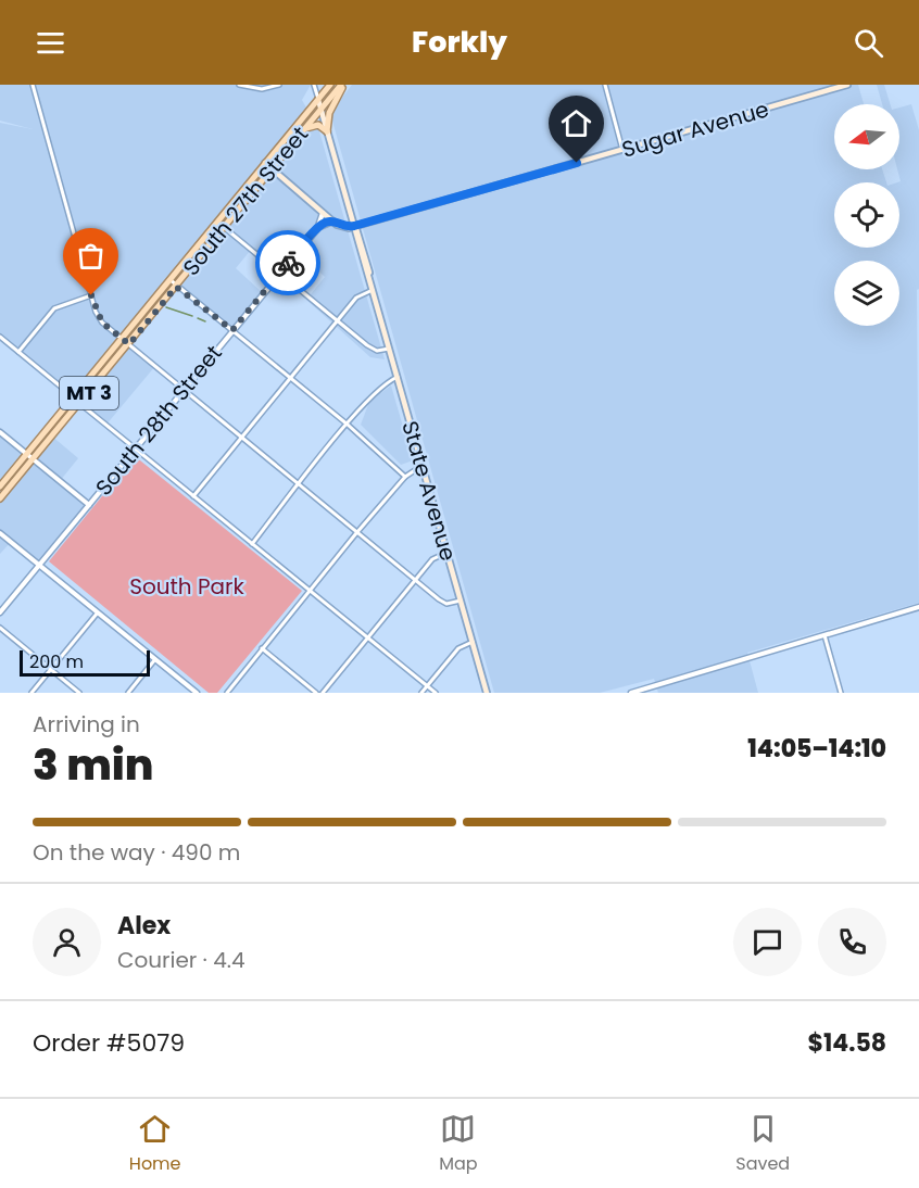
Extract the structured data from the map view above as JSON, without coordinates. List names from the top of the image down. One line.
{"streets":{"main road":["Sugar Avenue","South 27th Street","MT 3","State Avenue"],"street":["South 28th Street"]},"crossings":[["Sugar Avenue","State Avenue"],["South 27th Street","State Avenue"]],"parks":["South Park"],"scale_bar":"200 m","north":"left","page":{"header":"Forkly","scale":"200 m","heading":["3 min","Arriving in","14:05–14:10"],"panel":["Alex","Courier · 4.4","Order #5079","$14.58"],"bar":"On the way · 490 m","tabs":["Home","Map","Saved"]}}
